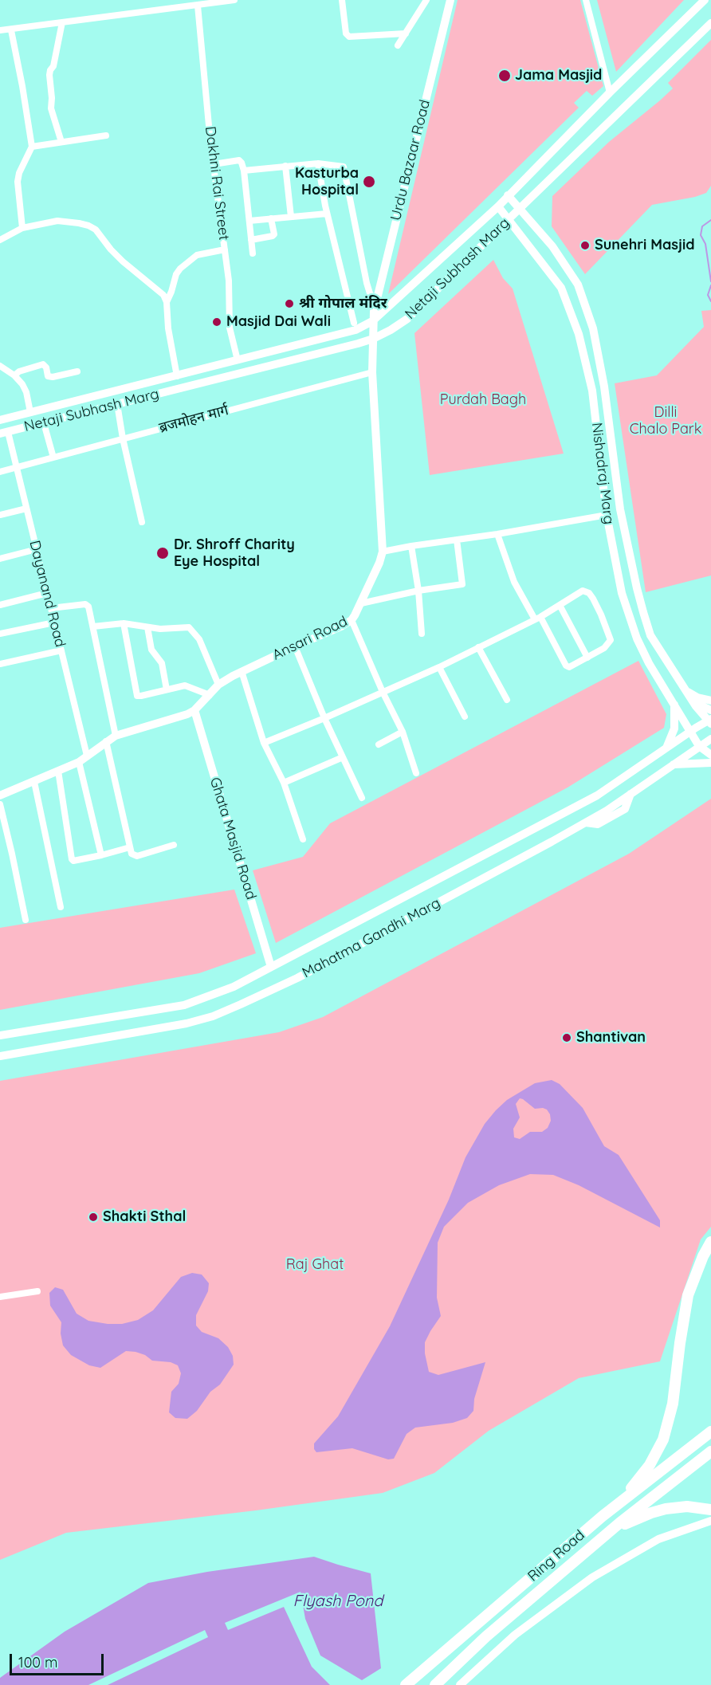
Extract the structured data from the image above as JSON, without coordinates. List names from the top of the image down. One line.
{"streets":{"highway":["Ring Road"],"main road":["Urdu Bazaar Road","Netaji Subhash Marg","Nishadraj Marg","Ansari Road","Ghata Masjid Road","Mahatma Gandhi Marg"],"street":["Dakhni Rai Street","ब्रजमोहन मार्ग","Dayanand Road"]},"crossings":[["Urdu Bazaar Road","Netaji Subhash Marg"],["Urdu Bazaar Road","Ansari Road"],["Dakhni Rai Street","Netaji Subhash Marg"],["Netaji Subhash Marg","Nishadraj Marg"],["Netaji Subhash Marg","Dayanand Road"],["Netaji Subhash Marg","Ansari Road"],["ब्रजमोहन मार्ग","Dayanand Road"],["ब्रजमोहन मार्ग","Ansari Road"],["Nishadraj Marg","Mahatma Gandhi Marg"],["Dayanand Road","Ansari Road"],["Ansari Road","Ghata Masjid Road"],["Ghata Masjid Road","Mahatma Gandhi Marg"]],"water":["Flyash Pond"],"parks":["Purdah Bagh","Dilli Chalo Park","Raj Ghat"],"places":["Jama Masjid","Kasturba Hospital","Sunehri Masjid","श्री गोपाल मंदिर","Masjid Dai Wali","Dr. Shroff Charity Eye Hospital","Shantivan","Shakti Sthal"],"scale_bar":"100 m"}
